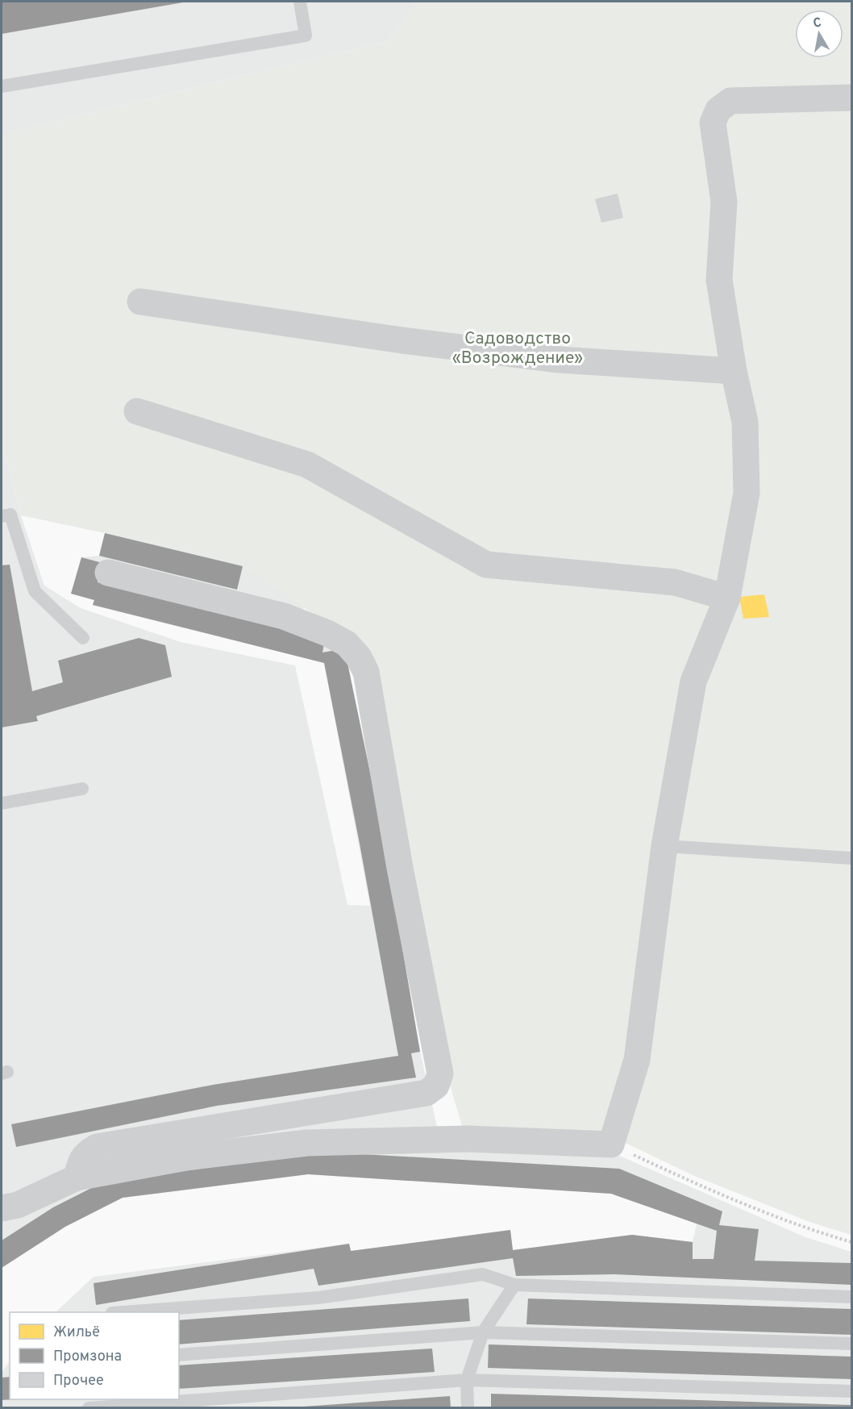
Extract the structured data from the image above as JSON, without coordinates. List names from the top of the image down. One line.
{"parks":["Садоводство «Возрождение»"],"legend":["Жильё","Промзона","Прочее"],"north":"top"}
